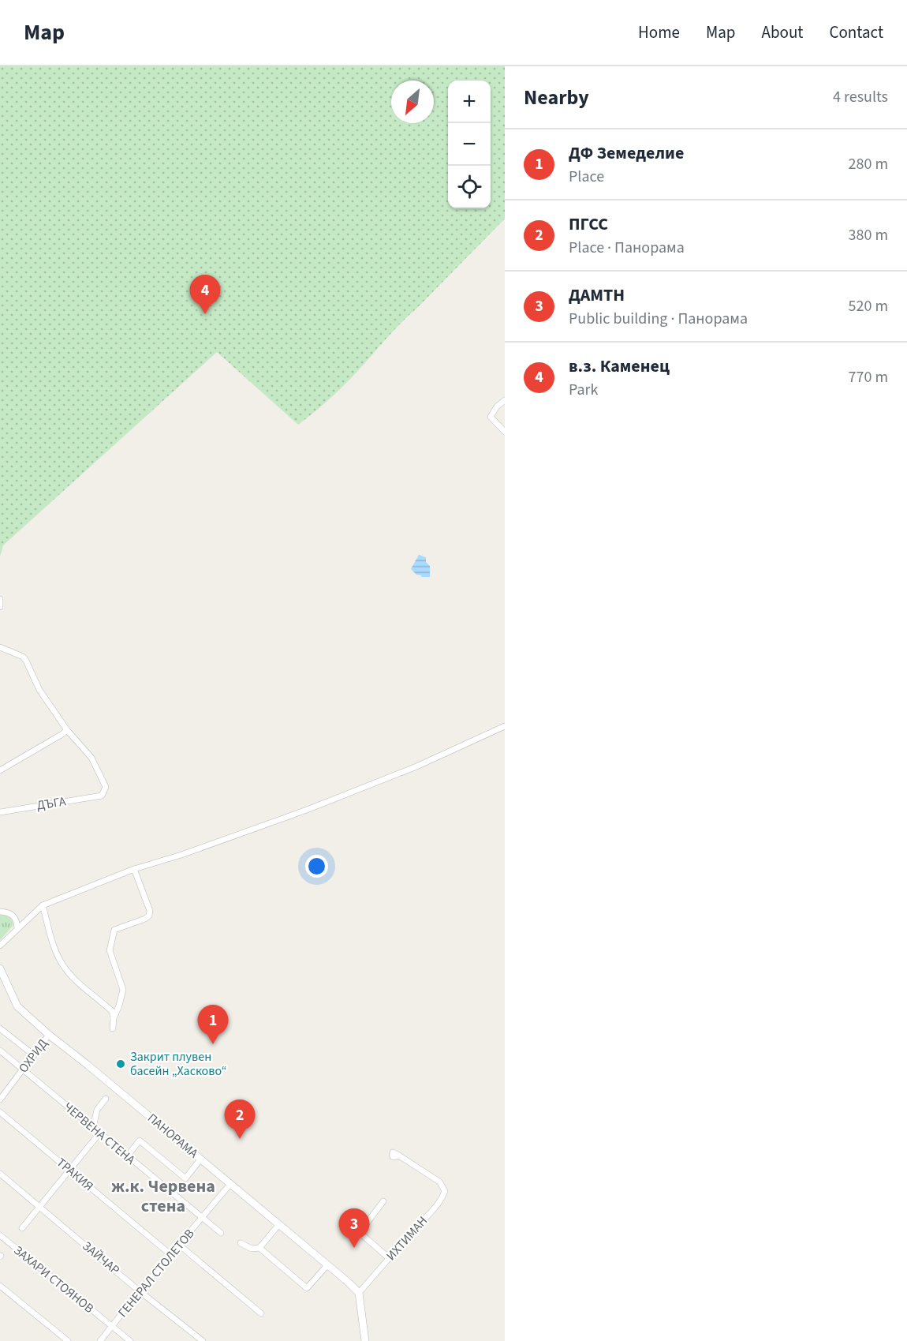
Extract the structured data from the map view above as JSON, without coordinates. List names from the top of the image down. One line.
{"streets":{"street":["ДЪГА","ОХРИД","ЧЕРВЕНА СТЕНА","ПАНОРАМА","ТРАКИЯ","ИХТИМАН","ЗАЙЧАР","ГЕНЕРАЛ СТОЛЕТОВ","ЗАХАРИ СТОЯНОВ"]},"crossings":[["ОХРИД","ЧЕРВЕНА СТЕНА"],["ОХРИД","ПАНОРАМА"],["ЧЕРВЕНА СТЕНА","ГЕНЕРАЛ СТОЛЕТОВ"],["ПАНОРАМА","ИХТИМАН"],["ПАНОРАМА","ГЕНЕРАЛ СТОЛЕТОВ"],["ТРАКИЯ","ГЕНЕРАЛ СТОЛЕТОВ"],["ЗАЙЧАР","ГЕНЕРАЛ СТОЛЕТОВ"],["ГЕНЕРАЛ СТОЛЕТОВ","ЗАХАРИ СТОЯНОВ"]],"districts":["ж.к. Червена стена"],"places":["Закрит плувен басейн „Хасково“"],"north":"bottom left","page":{"header":"Map","nav":["Home","Map","About","Contact"],"heading":["Nearby","4 results"],"map_buttons":["+","−"],"list":[{"mark":"1","name":"ДФ Земеделие","note":"Place","value":"280 m"},{"mark":"2","name":"ПГСС","note":"Place · Панорама","value":"380 m"},{"mark":"3","name":"ДАМТН","note":"Public building · Панорама","value":"520 m"},{"mark":"4","name":"в.з. Каменец","note":"Park","value":"770 m"}],"pins":["4","1","2","3"]}}
